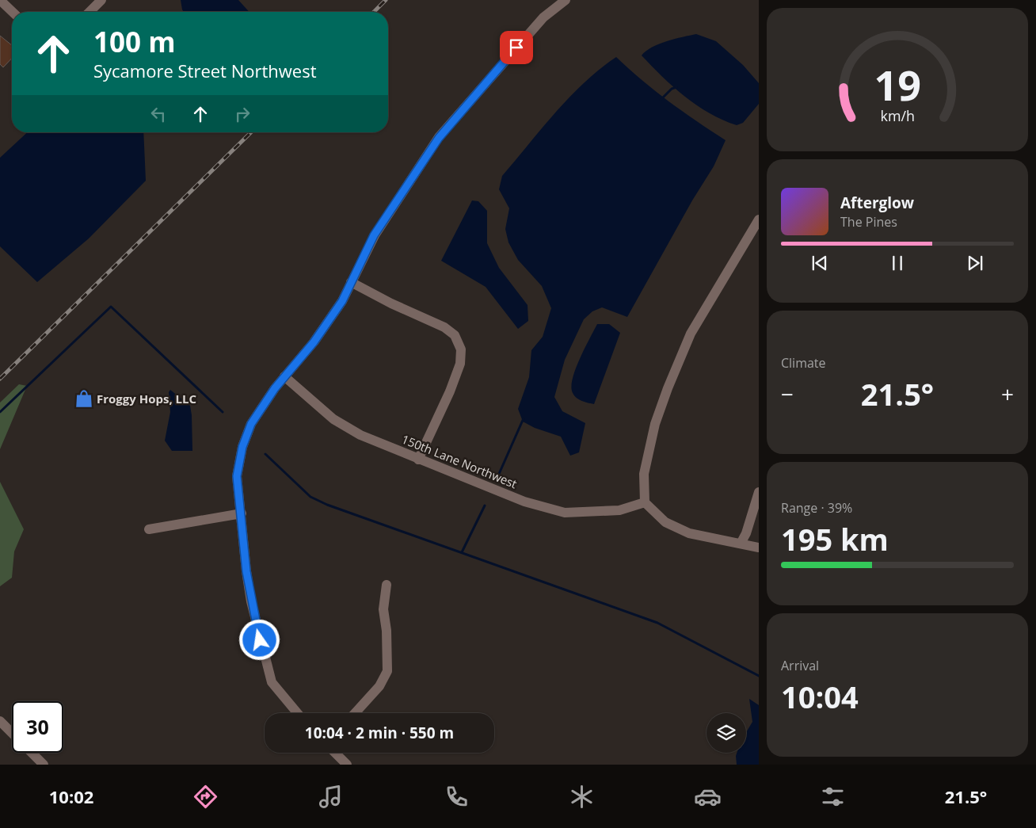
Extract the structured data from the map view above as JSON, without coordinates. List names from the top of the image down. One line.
{"streets":{"street":["150th Lane Northwest"]},"places":{"shop":["Froggy Hops, LLC"]},"page":{"turn":["100 m","Sycamore Street Northwest"],"song":["Afterglow","The Pines"],"tile":["Climate",["Range · 39%","195 km"],["Arrival","10:04"]],"heat":["−","21.5°","+"],"limit":"30","trip":"10:04 · 2 min · 550 m","tabs":["10:02","21.5°"],"gauge":["19","km/h"]}}
